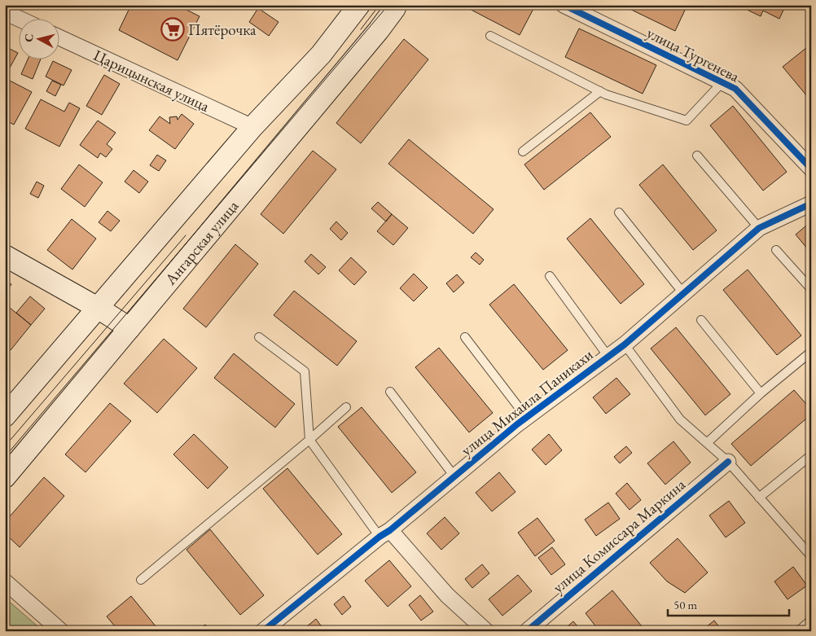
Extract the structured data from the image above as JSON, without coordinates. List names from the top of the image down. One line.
{"streets":{"main road":["Ангарская улица"],"street":["улица Тургенева","Царицынская улица","улица Михаила Паникахи","улица Комиссара Маркина"]},"places":{"supermarket":["Пятёрочка"]},"scale_bar":"50 m","north":"left"}
